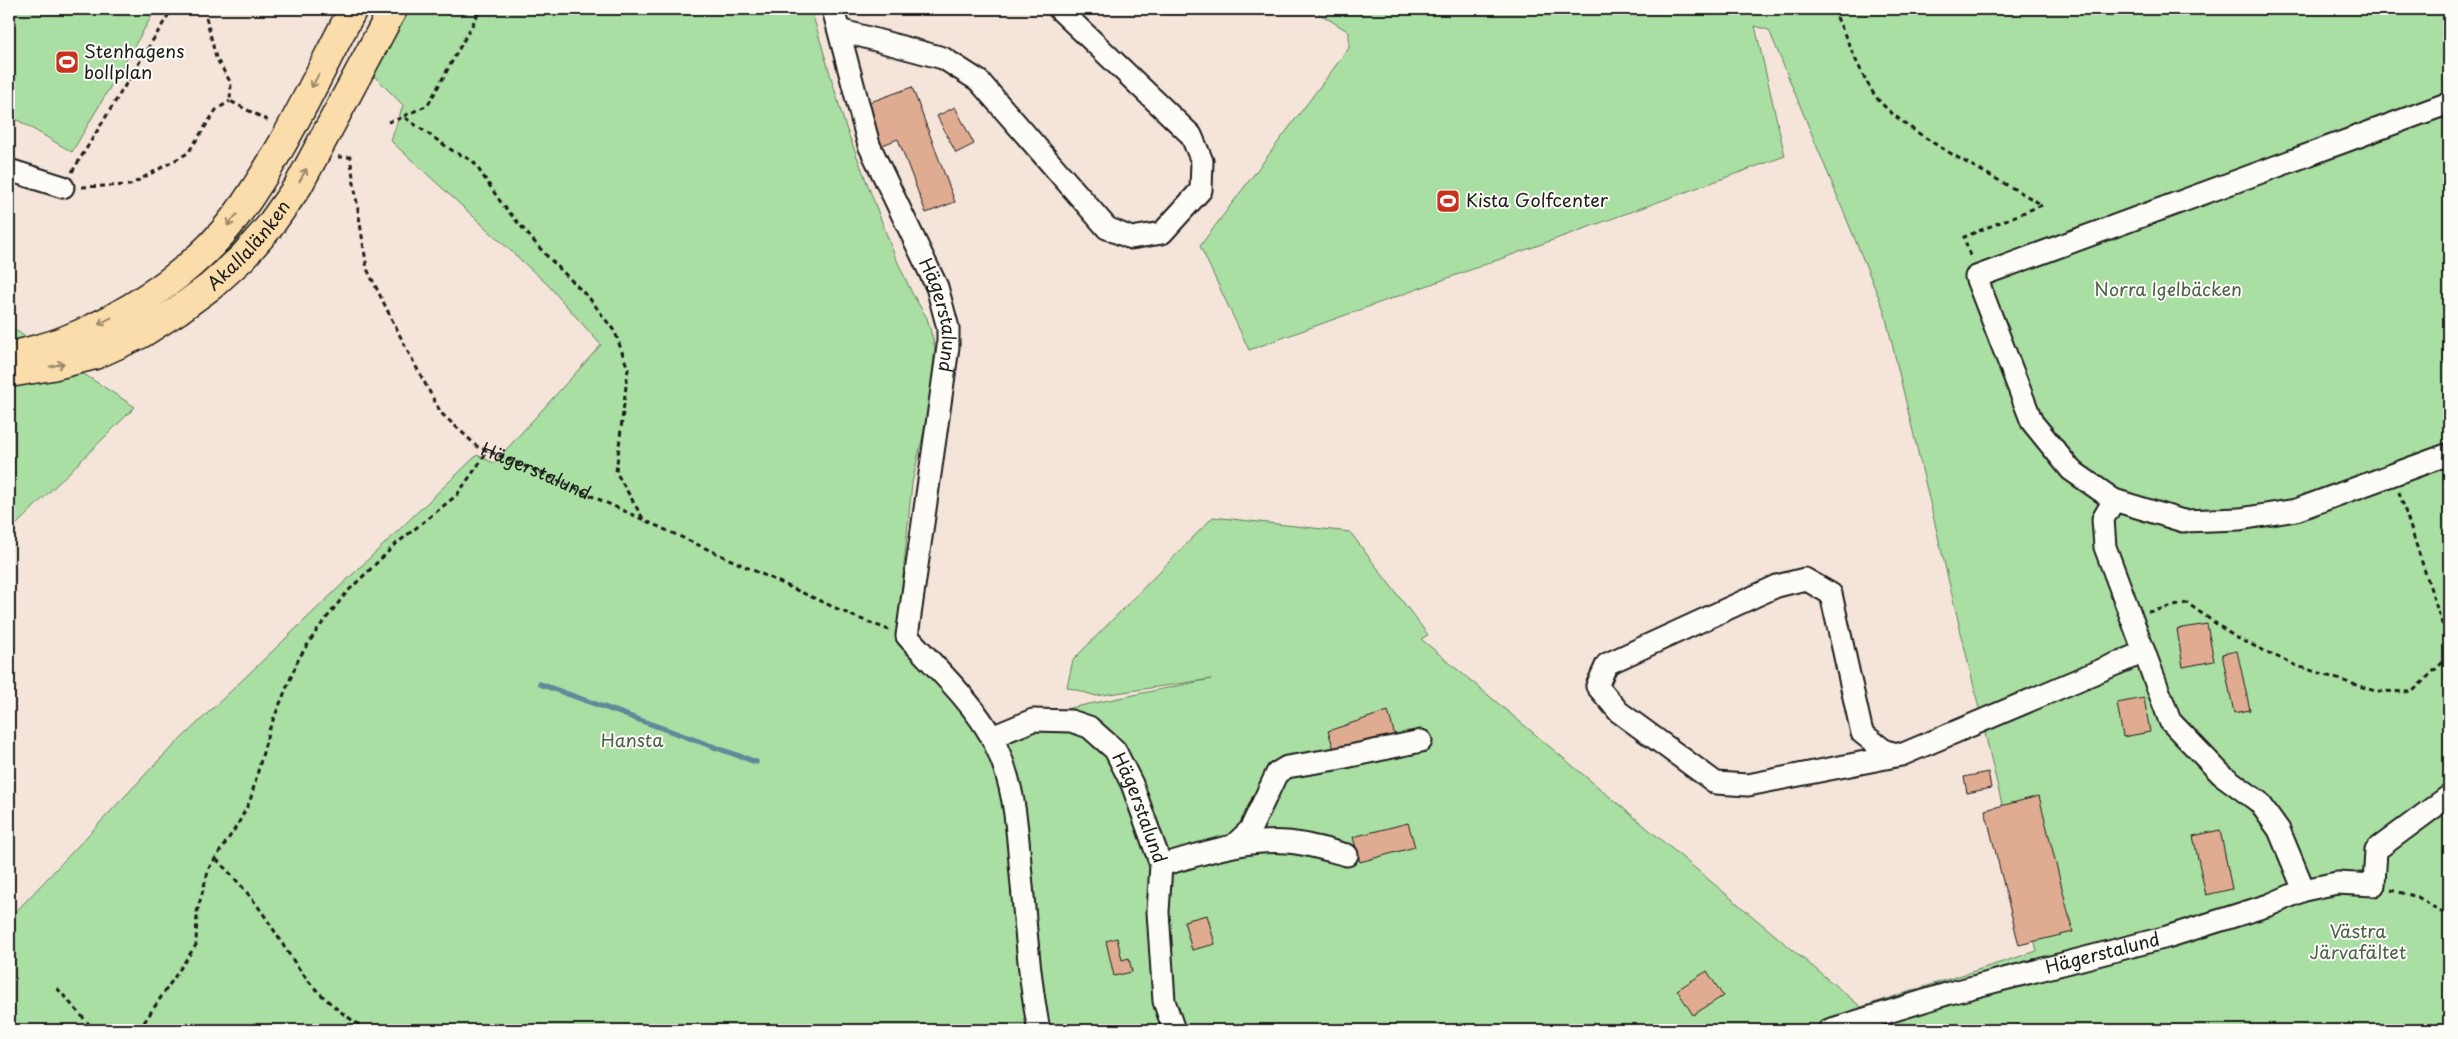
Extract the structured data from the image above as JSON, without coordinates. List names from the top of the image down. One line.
{"streets":{"main road":["Akallalänken"],"street":["Hägerstalund"]},"parks":["Norra Igelbäcken","Hansta","Västra Järvafältet"],"places":{"sports":["Stenhagens bollplan","Kista Golfcenter"]}}
